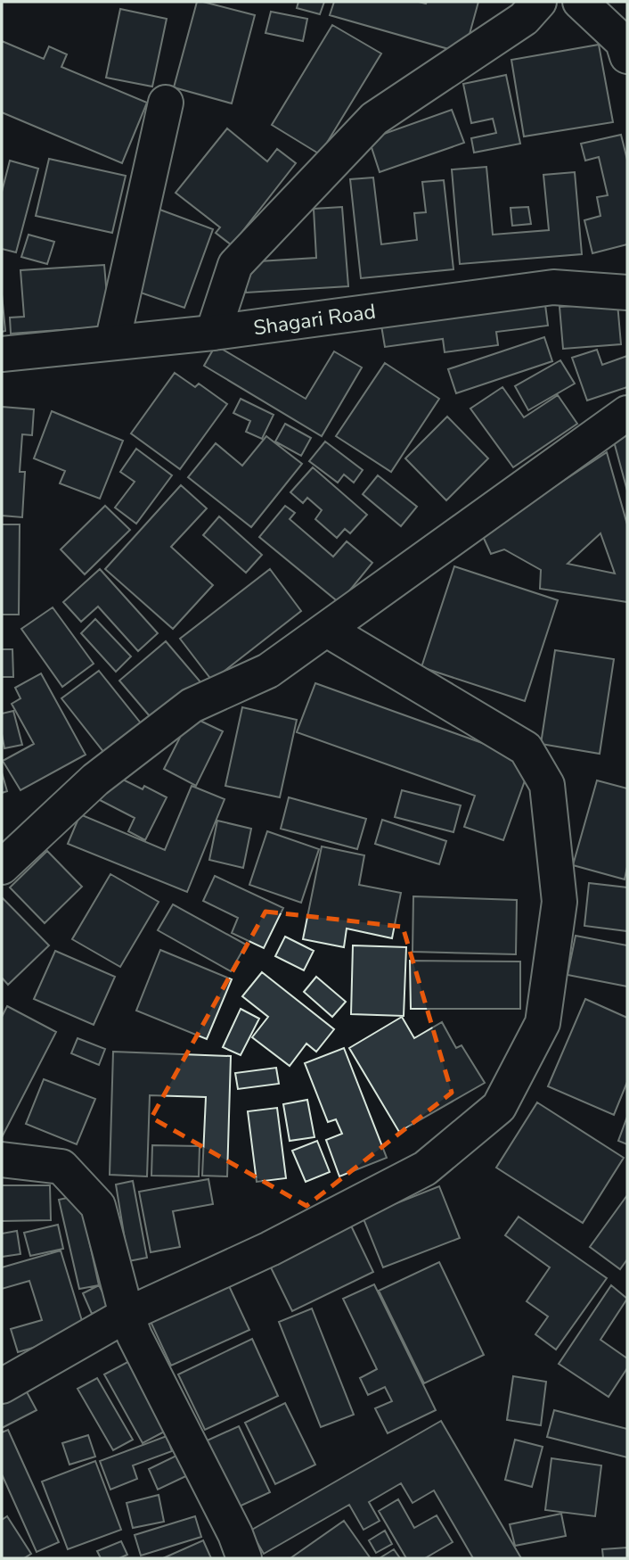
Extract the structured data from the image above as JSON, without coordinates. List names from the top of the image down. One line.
{"streets":{"street":["Shagari Road"]}}
